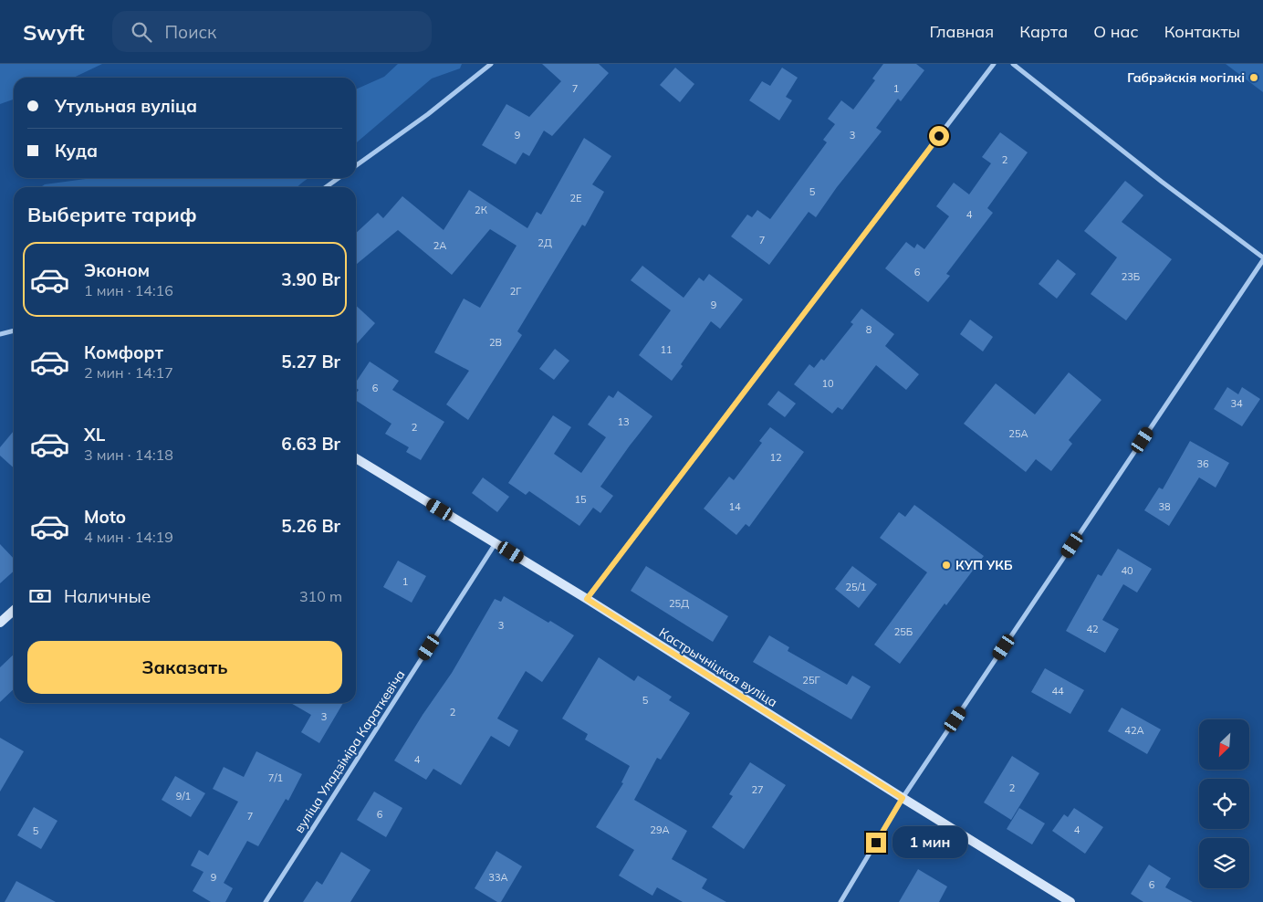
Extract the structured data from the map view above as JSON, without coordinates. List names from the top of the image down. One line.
{"streets":{"main road":["Кастрычніцкая вуліца"],"street":["вуліца Уладзіміра Караткевіча"]},"crossings":[["Кастрычніцкая вуліца","вуліца Уладзіміра Караткевіча"]],"places":["Габрэйскія могілкі","КУП УКБ"],"house_numbers":["7","1","9","3","2","5","2Е","2К","4","7","2Д","2А","6","23Б","2Г","9","8","2В","11","10","6","34","13","2","25А","12","36","15","14","38","40","1","25/1","25Д","3","42","25Б","25Г","44","5","2","3","42А","4","7/1","2","27","9/1","6","7","29А","4","5","9","33А","6"],"north":"bottom left","page":{"header":"Swyft","search":"Поиск","nav":["Главная","Карта","О нас","Контакты"],"banner":["Утульная вуліца","Куда"],"heading":"Выберите тариф","list":[{"name":"Эконом","note":"1 мин · 14:16","value":"3.90 Br"},{"name":"Комфорт","note":"2 мин · 14:17","value":"5.27 Br"},{"name":"XL","note":"3 мин · 14:18","value":"6.63 Br"},{"name":"Moto","note":"4 мин · 14:19","value":"5.26 Br"}],"pay":["Наличные","310 m"],"buttons":"Заказать","bubble":"1 мин"}}
